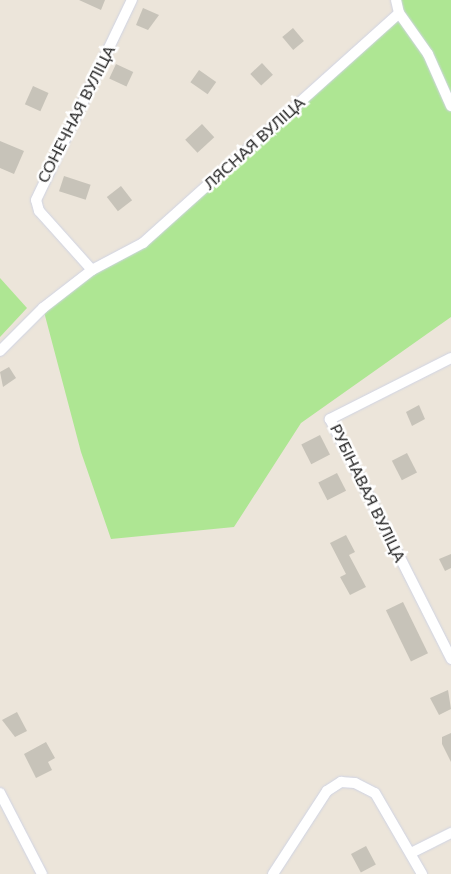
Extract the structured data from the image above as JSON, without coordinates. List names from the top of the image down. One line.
{"streets":{"street":["СОНЕЧНАЯ ВУЛІЦА","ЛЯСНАЯ ВУЛІЦА","РУБІНАВАЯ ВУЛІЦА"]},"crossings":[["СОНЕЧНАЯ ВУЛІЦА","ЛЯСНАЯ ВУЛІЦА"]]}
